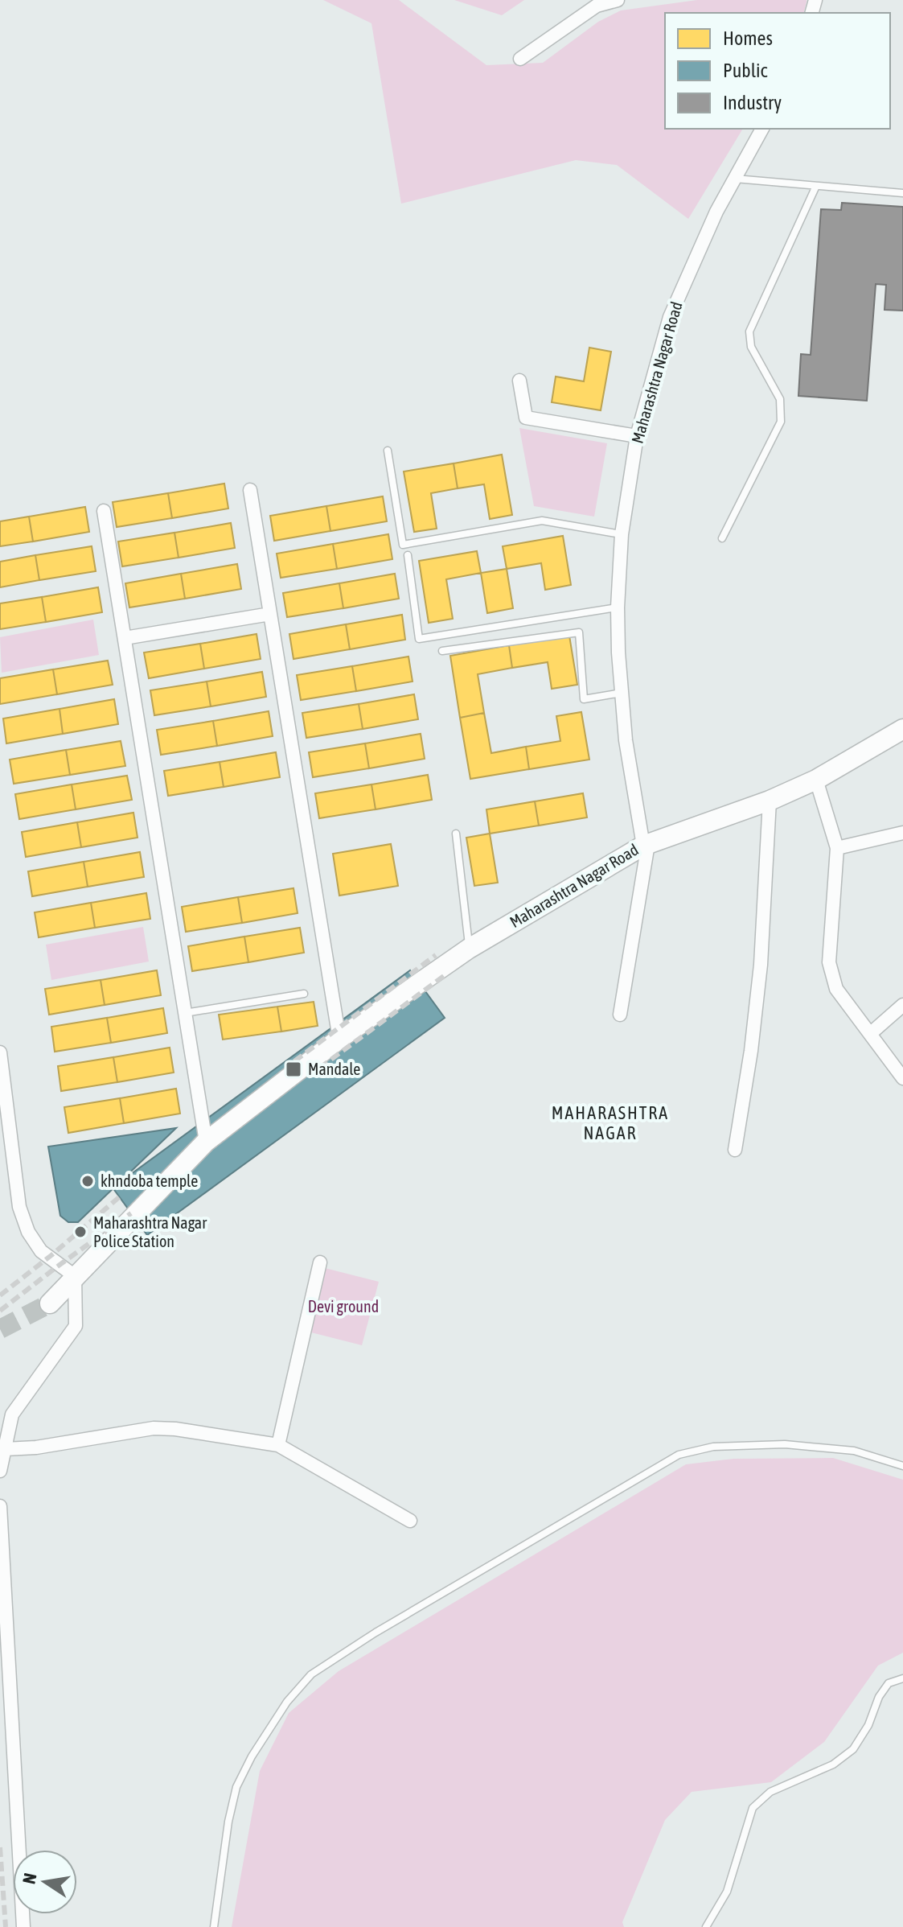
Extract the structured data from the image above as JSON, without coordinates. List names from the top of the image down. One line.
{"streets":{"street":["Maharashtra Nagar Road"]},"districts":["MAHARASHTRA NAGAR"],"parks":["Devi ground"],"places":{"transit":["Mandale"],"other":["khndoba temple","Maharashtra Nagar Police Station"]},"legend":["Homes","Public","Industry"],"north":"left"}
